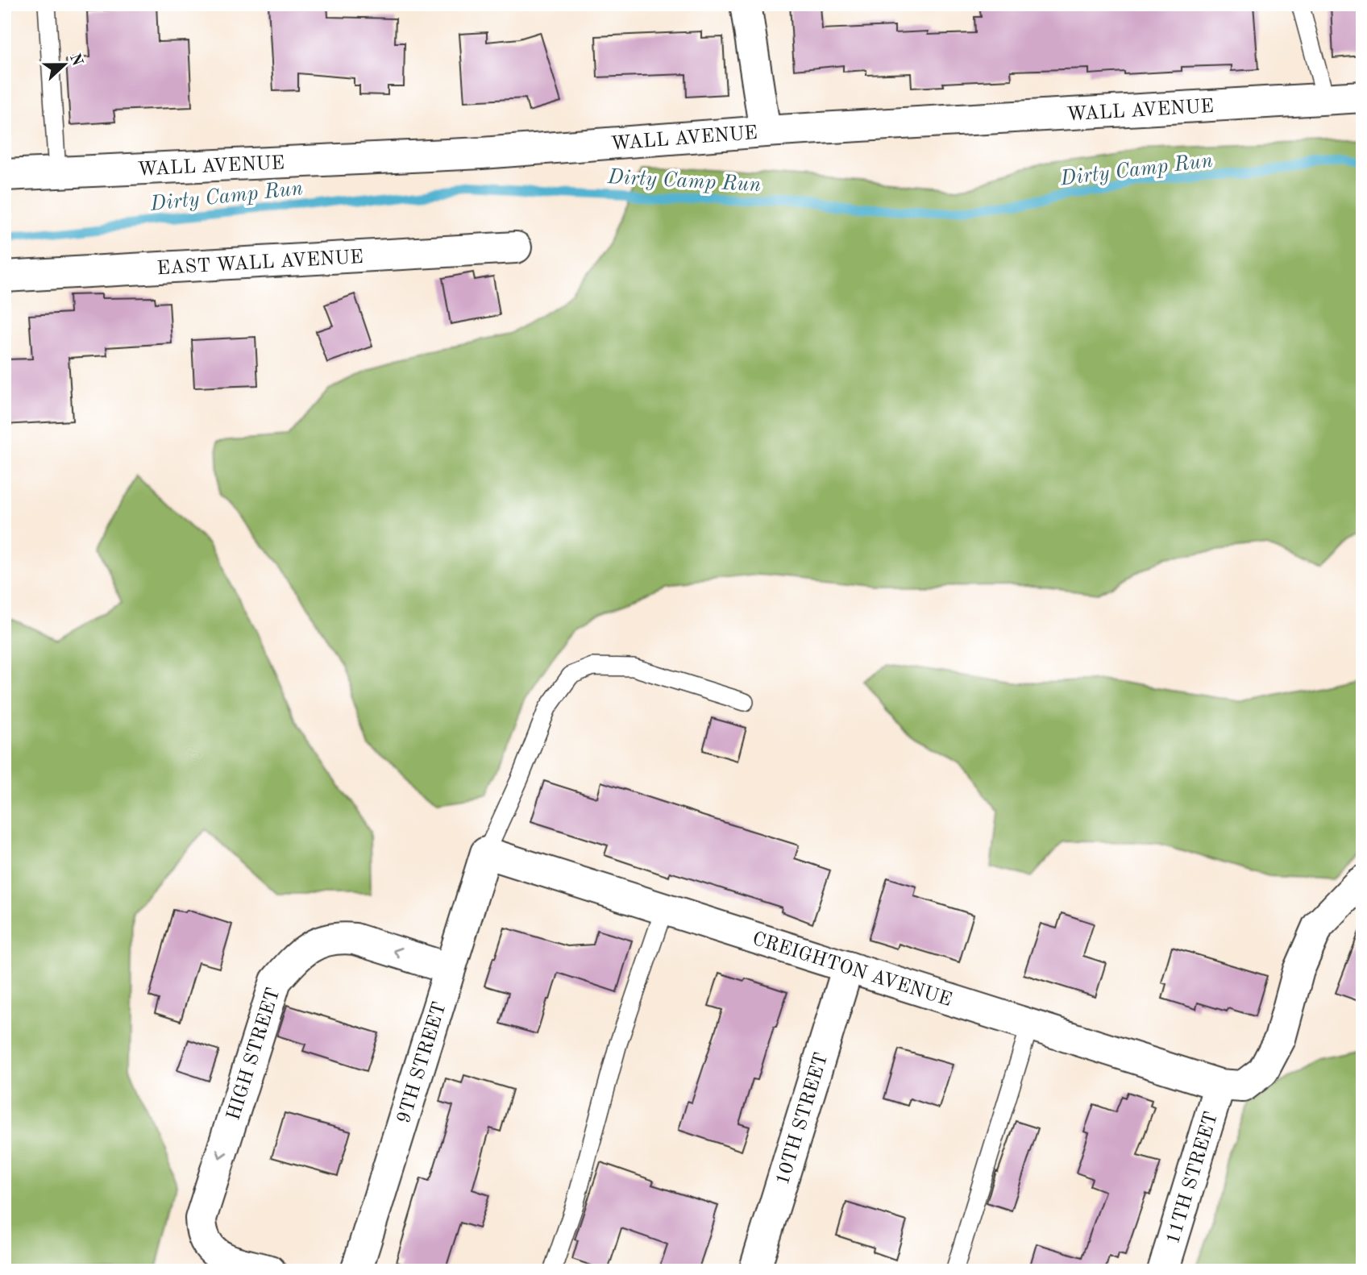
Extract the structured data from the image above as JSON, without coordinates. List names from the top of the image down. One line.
{"streets":{"street":["WALL AVENUE","EAST WALL AVENUE","CREIGHTON AVENUE","HIGH STREET","9TH STREET","10TH STREET","11TH STREET"]},"crossings":[["CREIGHTON AVENUE","9TH STREET"],["CREIGHTON AVENUE","10TH STREET"],["CREIGHTON AVENUE","11TH STREET"],["HIGH STREET","9TH STREET"]],"water":["Dirty Camp Run"],"north":"right"}
